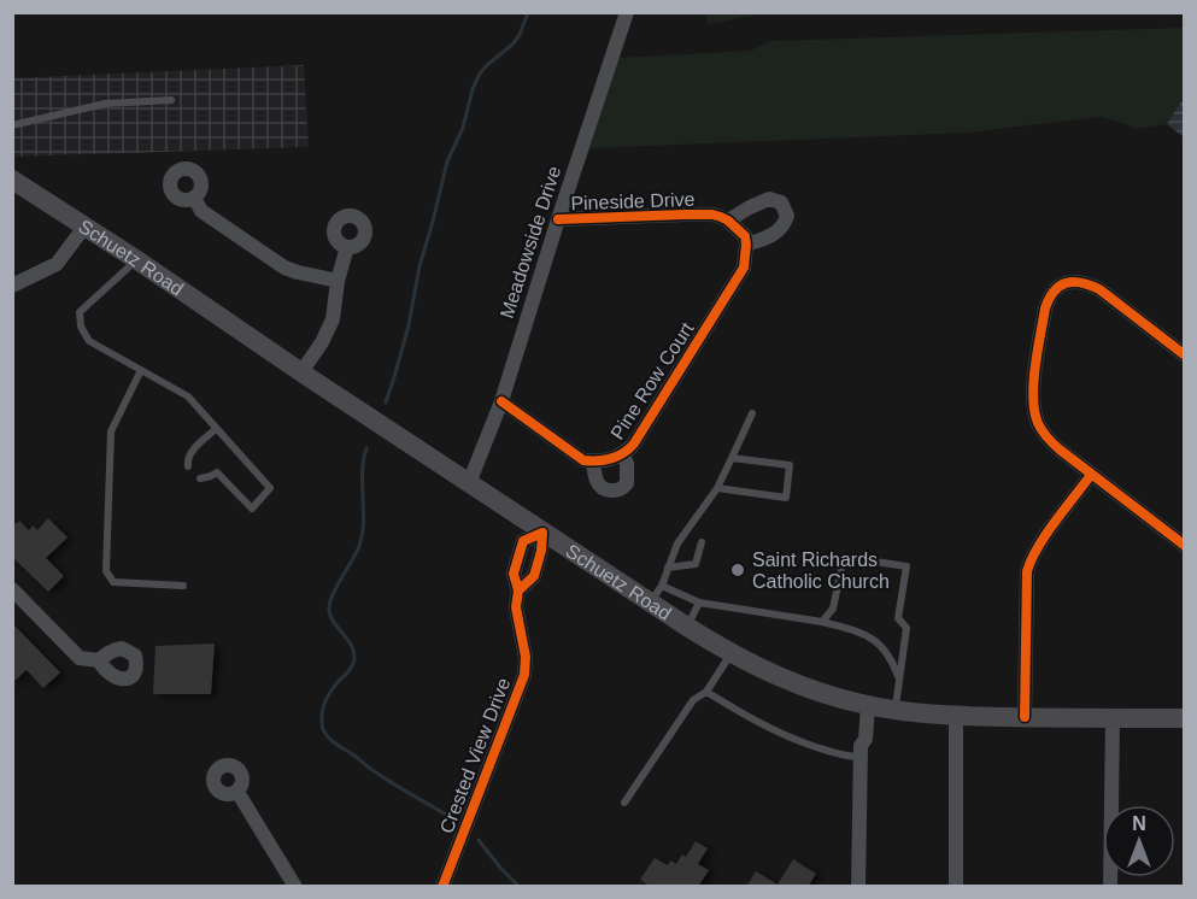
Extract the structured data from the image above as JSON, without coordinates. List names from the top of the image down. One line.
{"streets":{"main road":["Schuetz Road"],"street":["Pineside Drive","Meadowside Drive","Pine Row Court","Crested View Drive"]},"crossings":[["Pineside Drive","Meadowside Drive"],["Meadowside Drive","Schuetz Road"],["Schuetz Road","Crested View Drive"]],"places":["Saint Richards Catholic Church"],"north":"top"}
